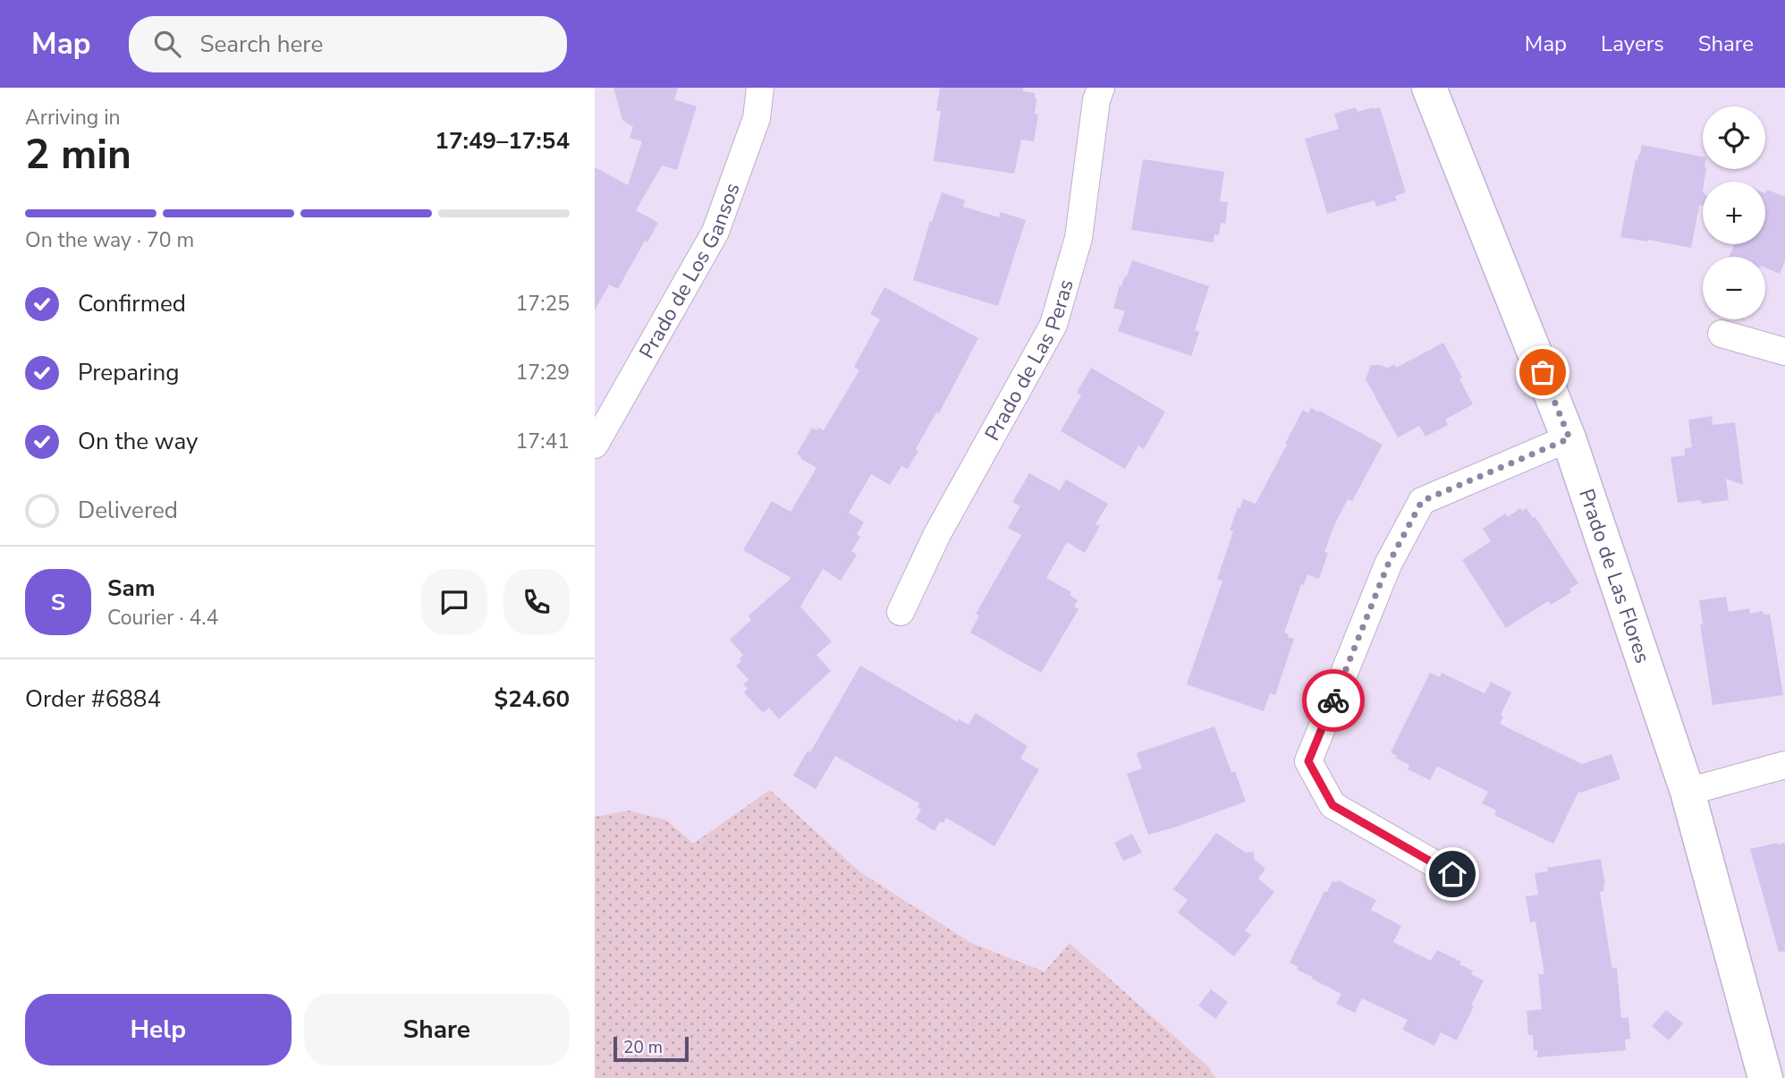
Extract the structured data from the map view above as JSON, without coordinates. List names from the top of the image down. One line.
{"streets":{"street":["Prado de Los Gansos","Prado de Las Peras","Prado de Las Flores"]},"scale_bar":"20 m","page":{"header":"Map","search":"Search here","nav":["Map","Layers","Share"],"heading":["2 min","Arriving in","17:49–17:54"],"panel":["Sam","Courier · 4.4","Order #6884","$24.60"],"map_buttons":["+","−"],"bar":"On the way · 70 m","list":[["Confirmed","17:25"],["Preparing","17:29"],["On the way","17:41"],"Delivered"],"round":"S","buttons":["Help","Share"],"scale":"20 m"}}
